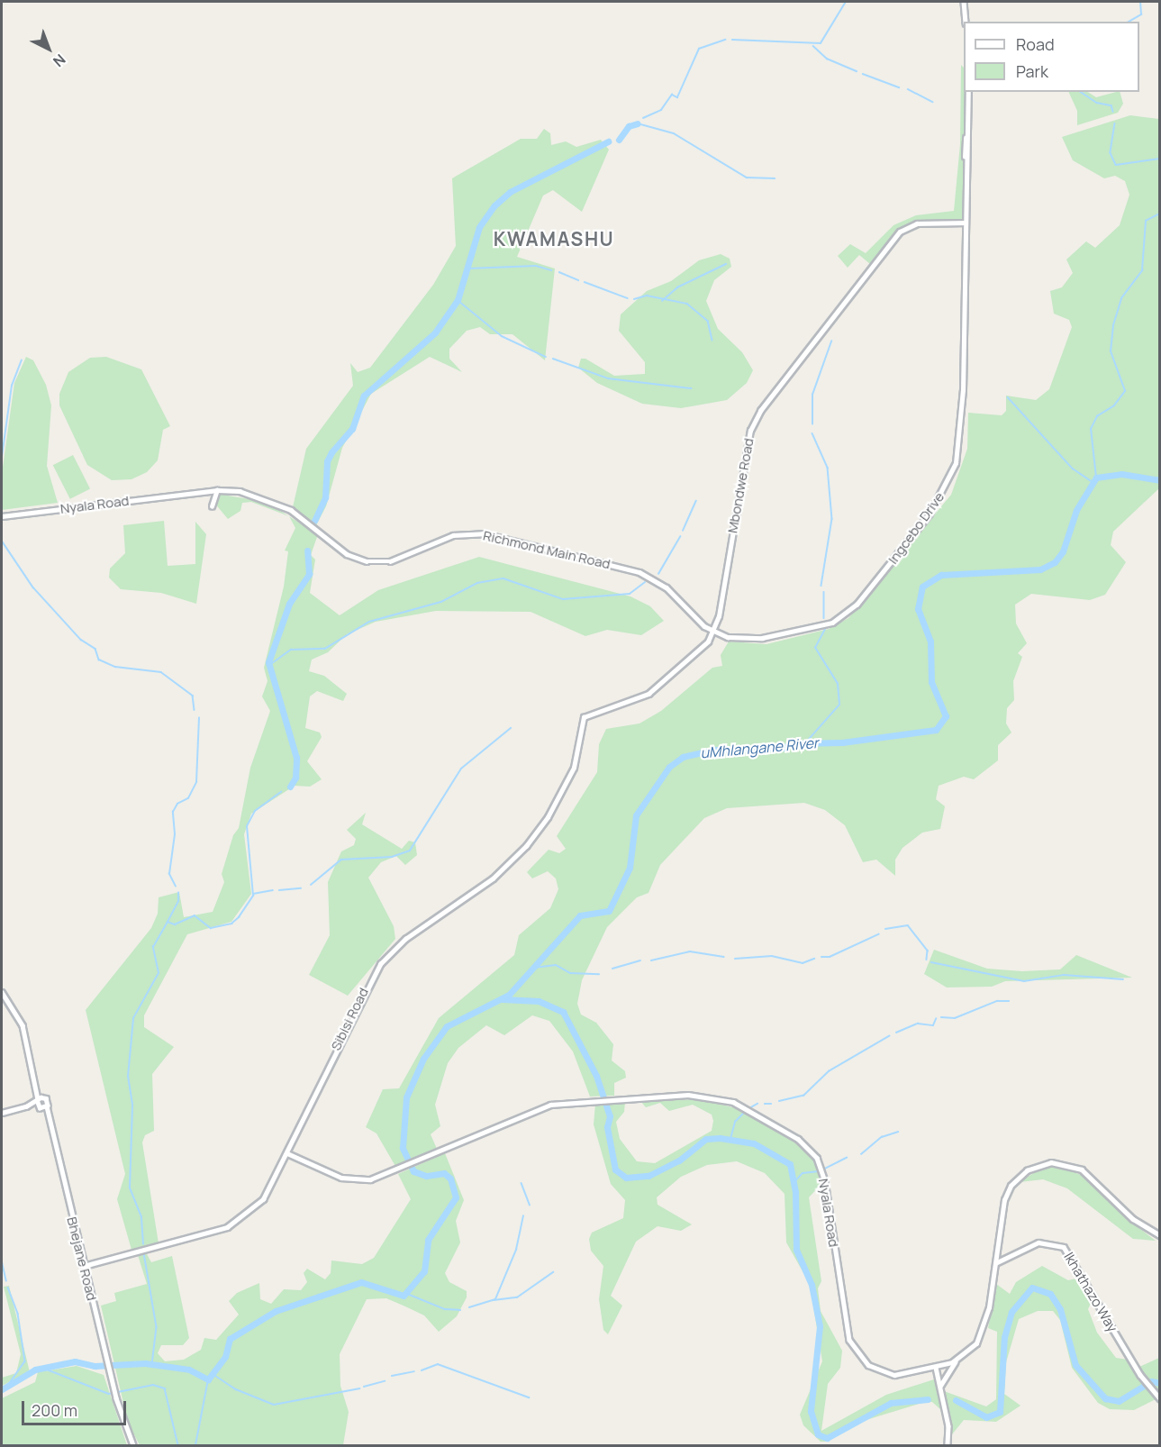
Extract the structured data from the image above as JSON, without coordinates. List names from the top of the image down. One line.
{"streets":{"street":["Mbondwe Road","Nyala Road","Ingcebo Drive","Richmond Main Road","Sibisi Road","Bhejane Road","Ikhathazo Way"]},"crossings":[["Mbondwe Road","Ingcebo Drive"],["Mbondwe Road","Richmond Main Road"],["Mbondwe Road","Sibisi Road"],["Nyala Road","Richmond Main Road"],["Nyala Road","Sibisi Road"],["Nyala Road","Ikhathazo Way"],["Ingcebo Drive","Richmond Main Road"],["Sibisi Road","Bhejane Road"]],"districts":["KWAMASHU"],"water":["uMhlangane River"],"legend":["Road","Park"],"scale_bar":"200 m","north":"bottom right"}
